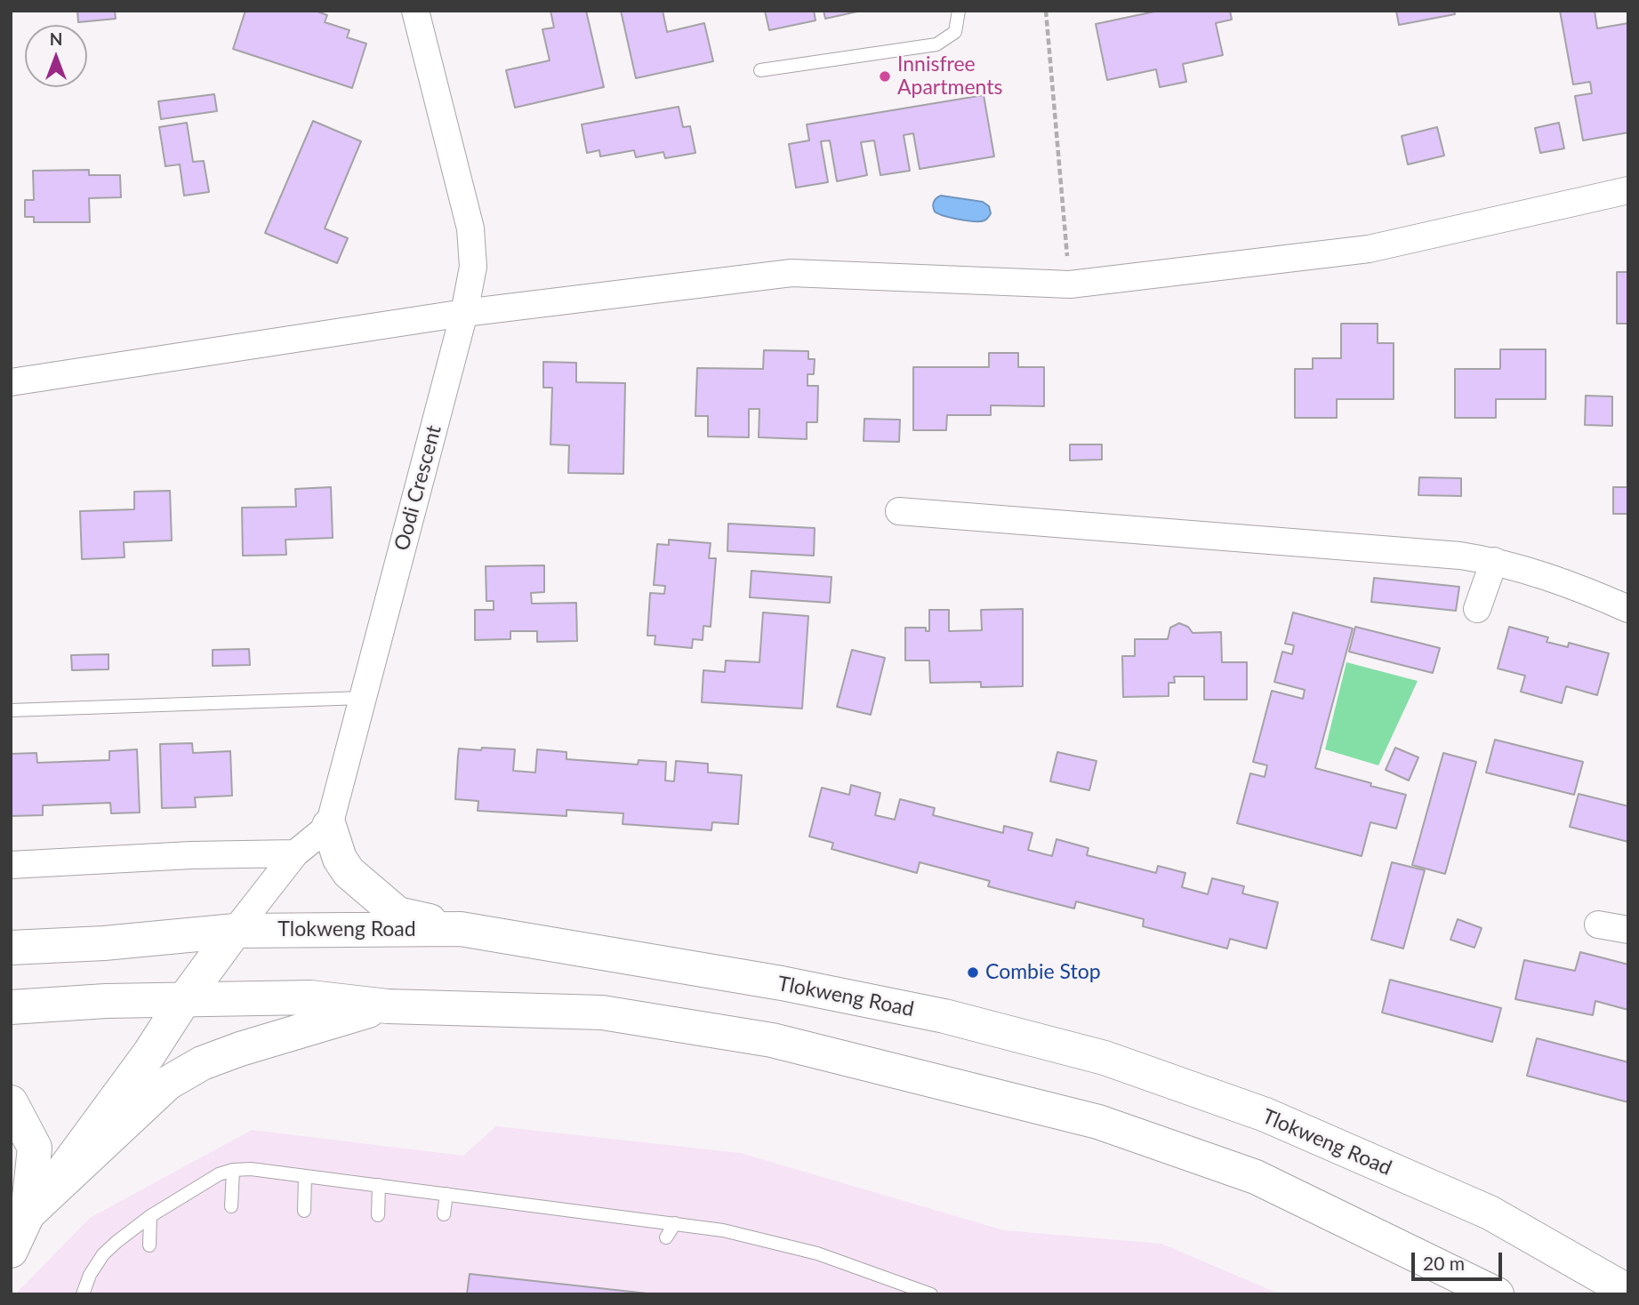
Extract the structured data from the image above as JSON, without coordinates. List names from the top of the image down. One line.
{"streets":{"main road":["Tlokweng Road"],"street":["Oodi Crescent"]},"places":["Innisfree Apartments","Combie Stop"],"scale_bar":"20 m","north":"top"}
